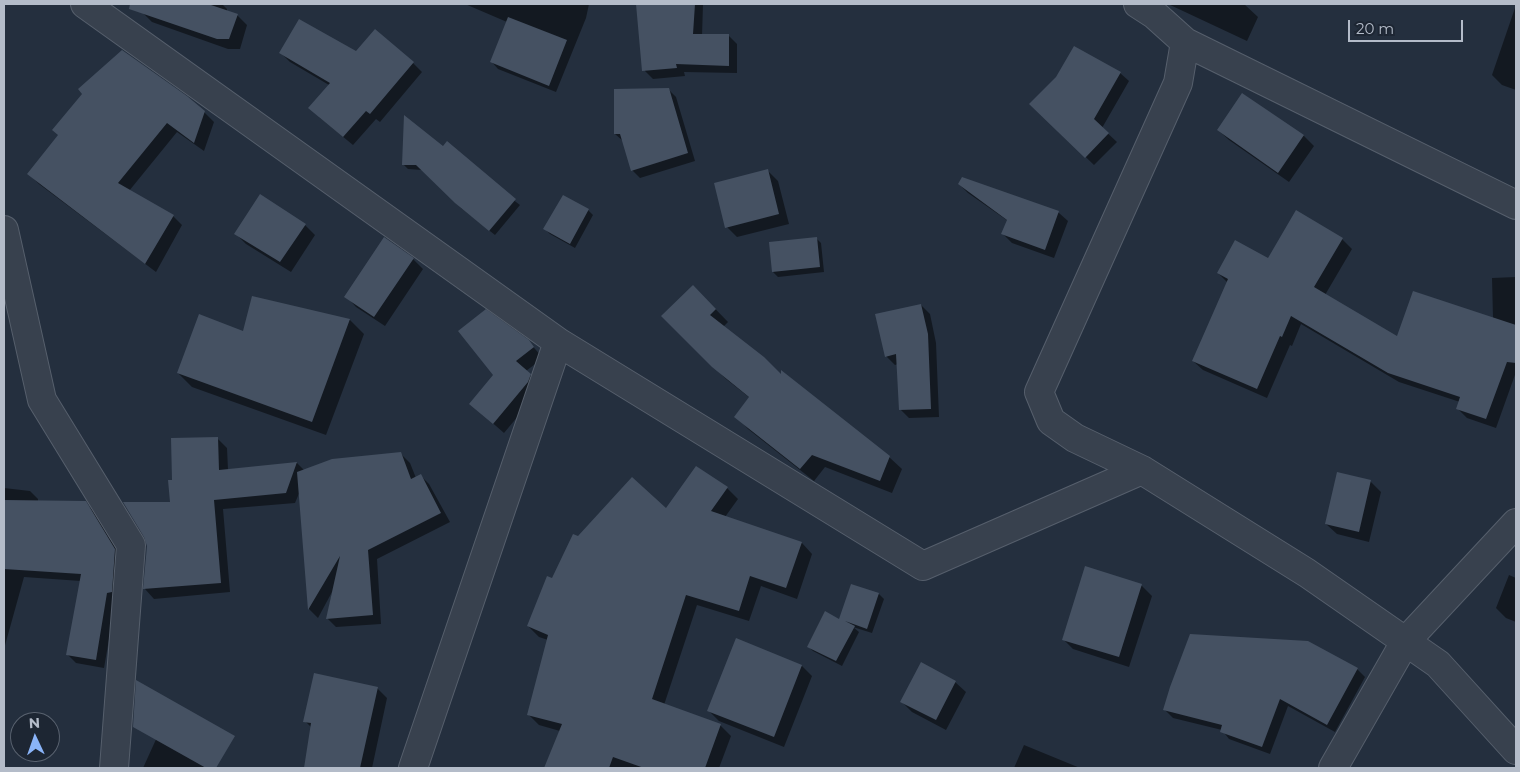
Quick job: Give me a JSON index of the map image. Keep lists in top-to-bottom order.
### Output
{
  "scale_bar": "20 m",
  "north": "top"
}
